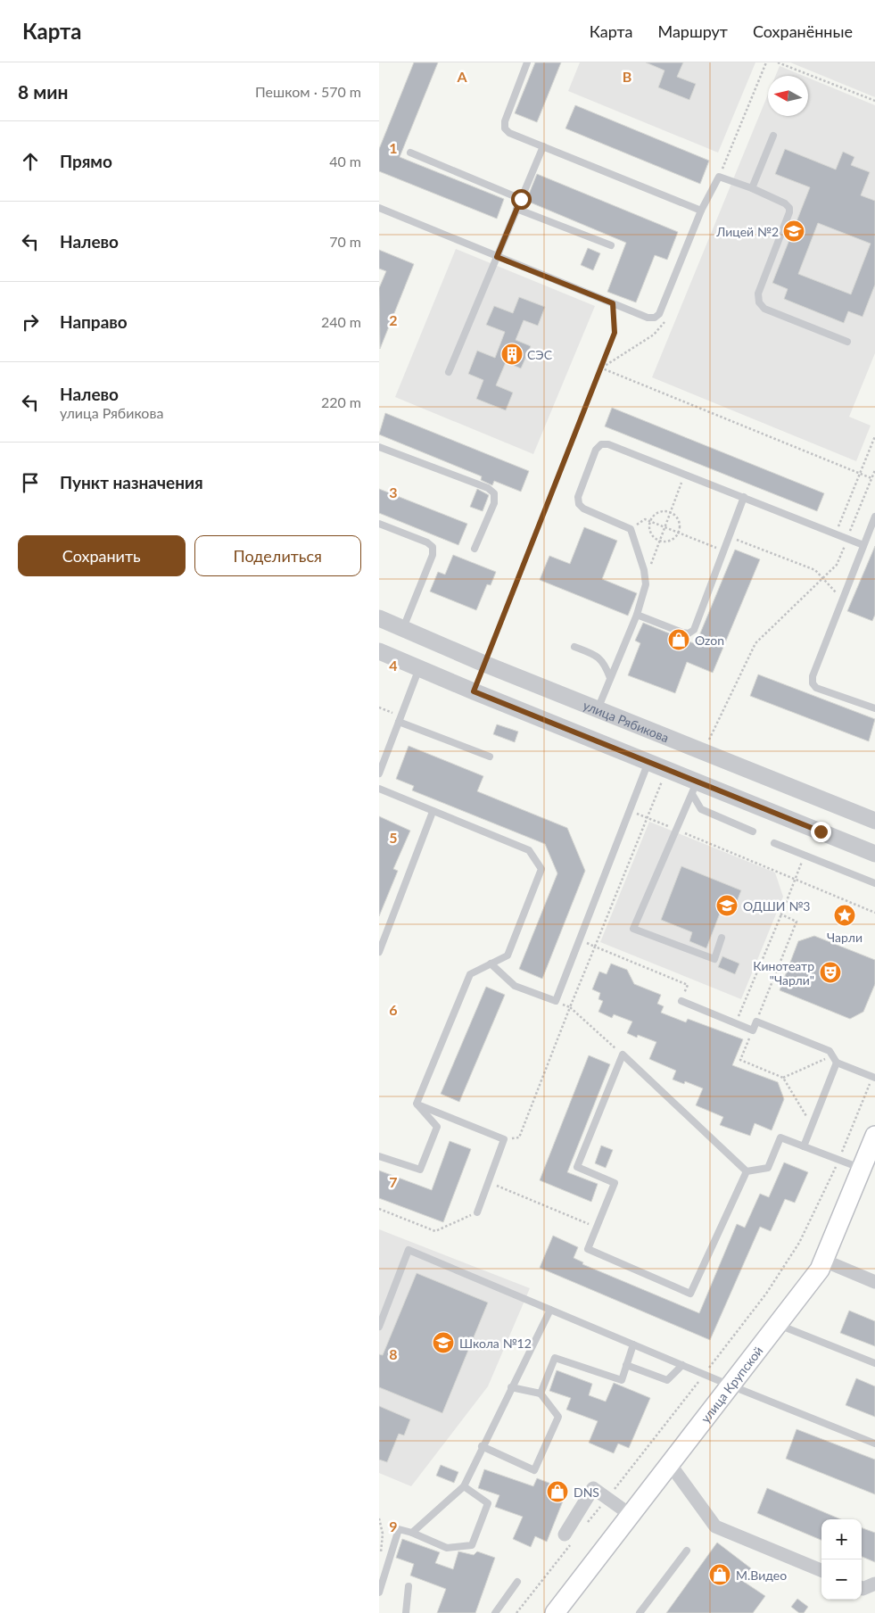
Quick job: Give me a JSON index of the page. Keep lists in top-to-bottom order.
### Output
{
  "streets": {
    "main road": ["улица Крупской"],
    "street": ["улица Рябикова"]
  },
  "places": {
    "school or university": ["Лицей №2", "ОДШИ №3", "Школа №12"],
    "building": ["СЭС"],
    "shop": ["Ozon", "DNS", "М.Видео"],
    "place": ["Чарли"],
    "theatre": ["Кинотеатр \"Чарли\""]
  },
  "north": "left",
  "page": {
    "header": "Карта",
    "nav": ["Карта", "Маршрут", "Сохранённые"],
    "heading": ["8 мин", "Пешком · 570 m"],
    "list": [
      ["Прямо", "40 m"],
      ["Налево", "70 m"],
      ["Направо", "240 m"],
      ["Налево", "улица Рябикова", "220 m"],
      "Пункт назначения"
    ],
    "buttons": ["Сохранить", "Поделиться"],
    "map_buttons": ["+", "−"]
  },
  "grid": {
    "columns": ["A", "B"],
    "rows": [
      "1",
      "2",
      "3",
      "4",
      "5",
      "6",
      "7",
      "8",
      "9"
    ]
  }
}
